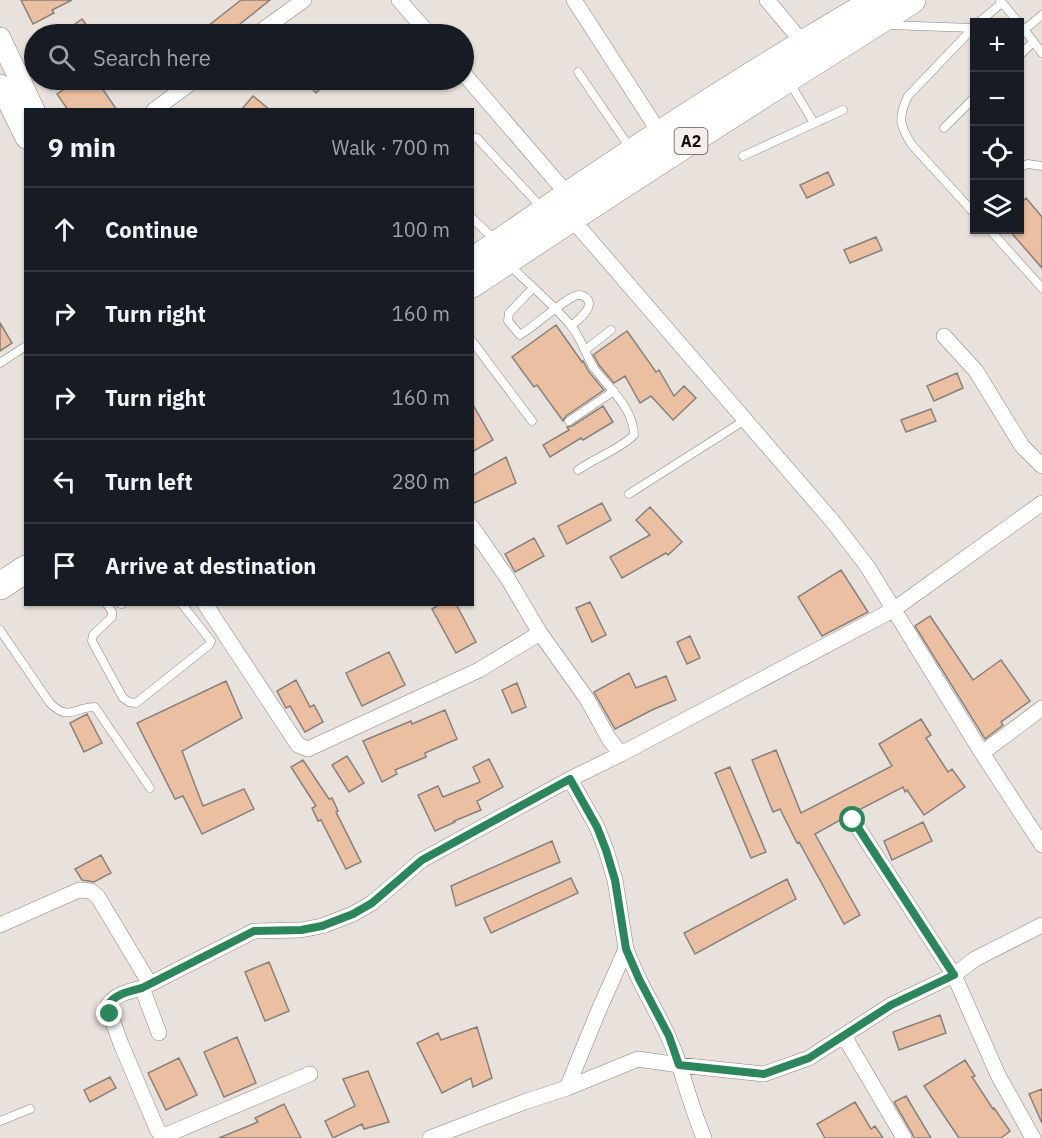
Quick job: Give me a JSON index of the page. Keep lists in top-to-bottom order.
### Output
{
  "streets": {
    "highway": ["A2"]
  },
  "page": {
    "map_buttons": ["+", "−"],
    "search": "Search here",
    "heading": ["9 min", "Walk · 700 m"],
    "list": [
      ["Continue", "100 m"],
      ["Turn right", "160 m"],
      ["Turn right", "160 m"],
      ["Turn left", "280 m"],
      "Arrive at destination"
    ]
  }
}
